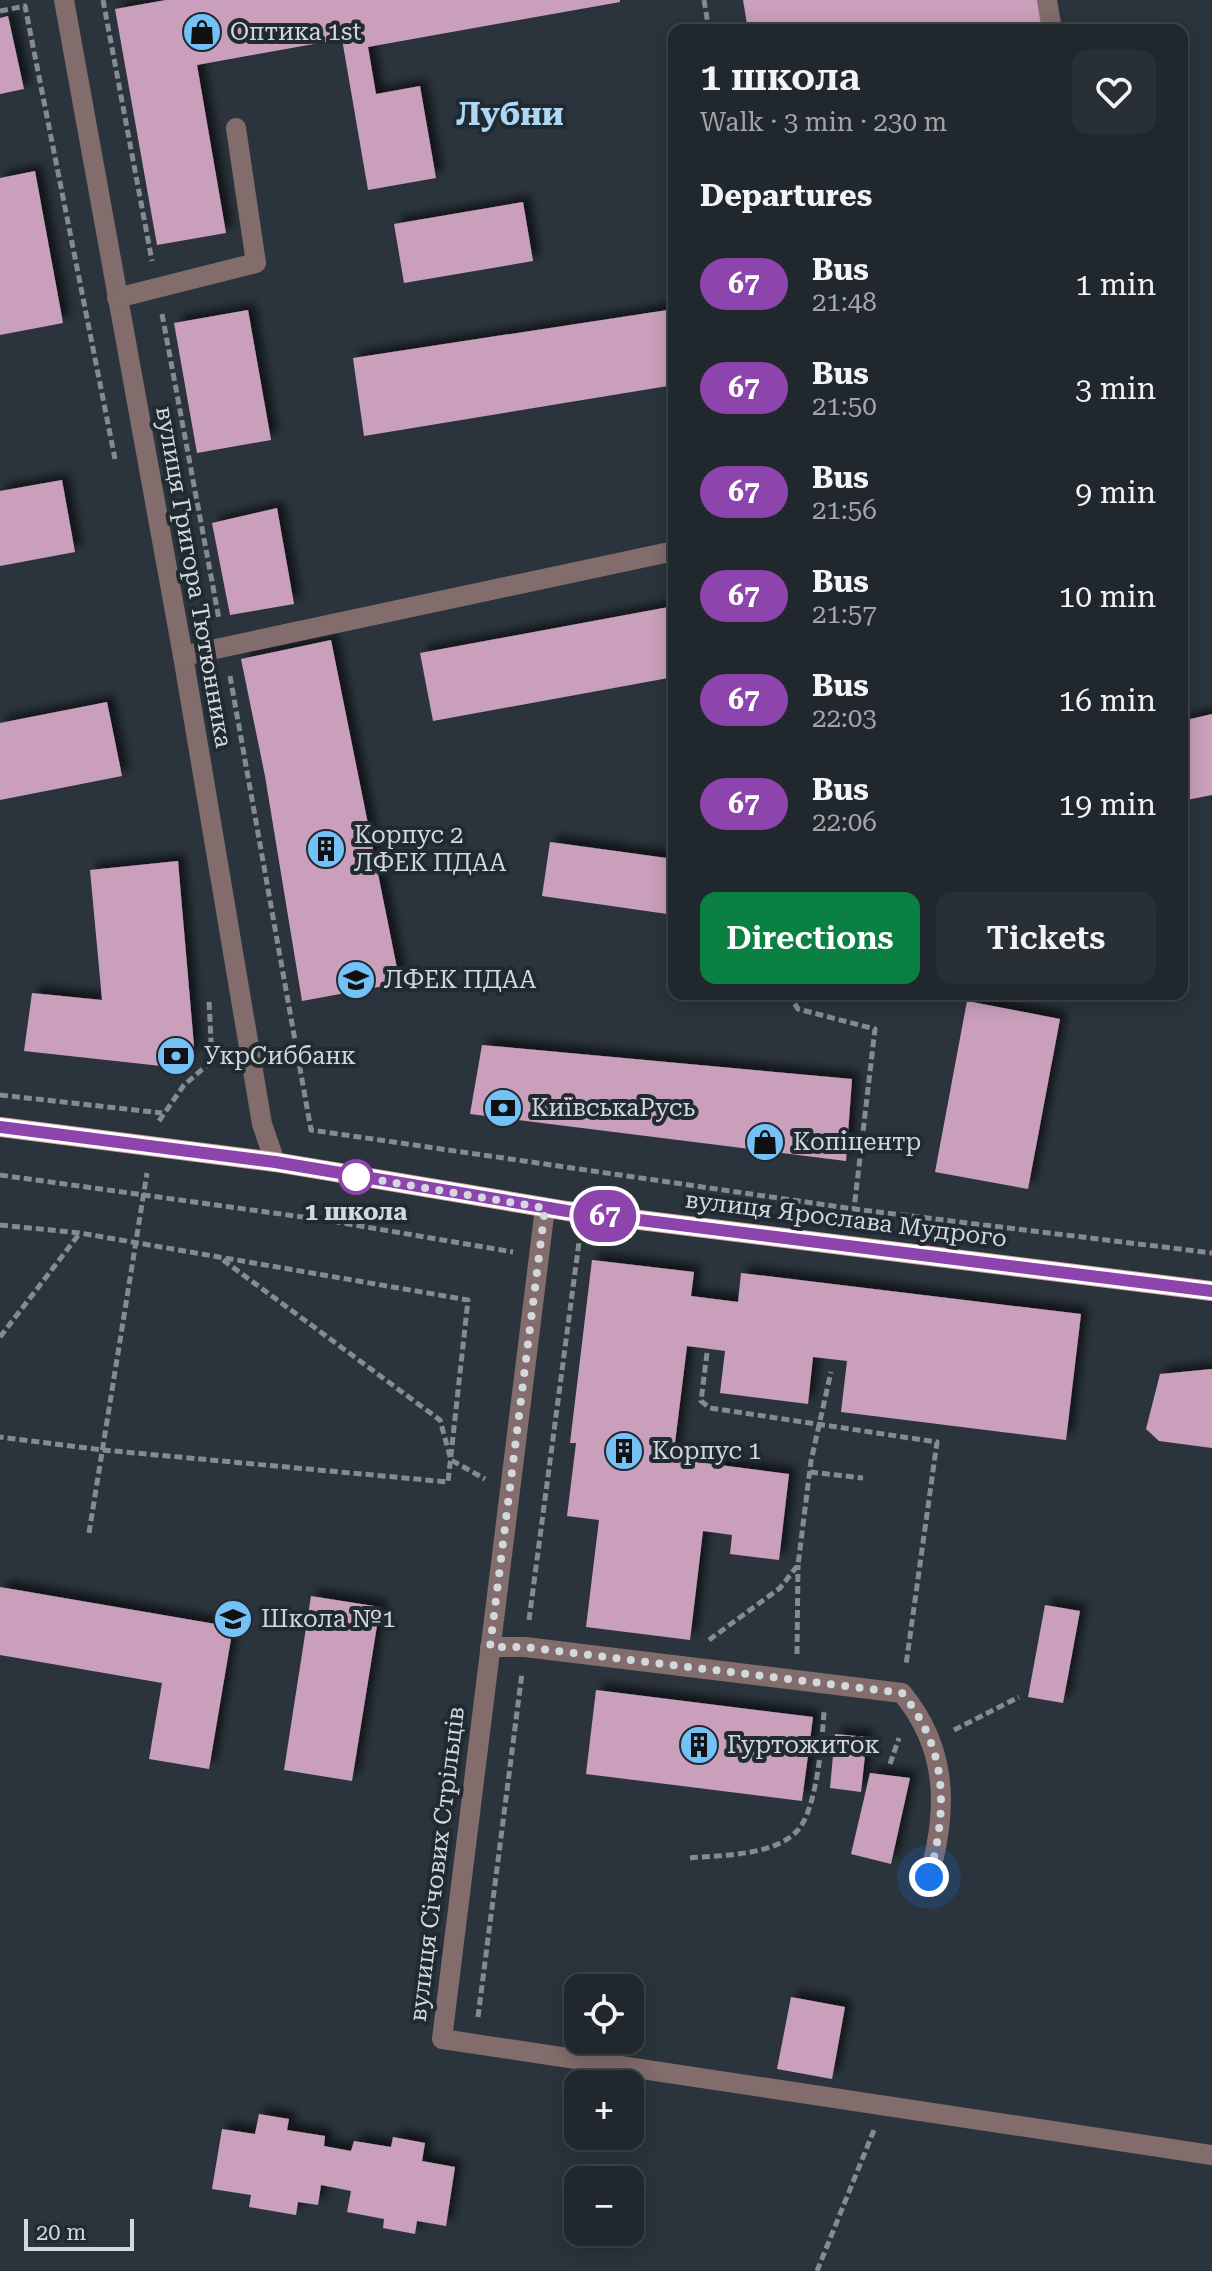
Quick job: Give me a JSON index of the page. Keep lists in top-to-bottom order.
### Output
{
  "streets": {
    "main road": ["вулиця Ярослава Мудрого"],
    "street": ["вулиця Григора Тютюнника", "вулиця Січових Стрільців"]
  },
  "crossings": [
    ["вулиця Григора Тютюнника", "вулиця Ярослава Мудрого"],
    ["вулиця Ярослава Мудрого", "вулиця Січових Стрільців"]
  ],
  "districts": ["Лубни"],
  "places": {
    "shop": ["Оптика 1st", "Копіцентр"],
    "building": ["Корпус 2 ЛФЕК ПДАА", "Корпус 1", "Гуртожиток"],
    "school or university": ["ЛФЕК ПДАА", "Школа №1"],
    "bank": ["УкрСиббанк", "КиївськаРусь"],
    "other": ["1 школа"]
  },
  "lines": ["bus line 67"],
  "scale_bar": "20 m",
  "page": {
    "on_map": "67",
    "heading": [
      ["1 школа", "Walk · 3 min · 230 m"],
      "Departures"
    ],
    "list": [
      {
        "mark": "67",
        "name": "Bus",
        "note": "21:48",
        "value": "1 min"
      },
      {
        "mark": "67",
        "name": "Bus",
        "note": "21:50",
        "value": "3 min"
      },
      {
        "mark": "67",
        "name": "Bus",
        "note": "21:56",
        "value": "9 min"
      },
      {
        "mark": "67",
        "name": "Bus",
        "note": "21:57",
        "value": "10 min"
      },
      {
        "mark": "67",
        "name": "Bus",
        "note": "22:03",
        "value": "16 min"
      },
      {
        "mark": "67",
        "name": "Bus",
        "note": "22:06",
        "value": "19 min"
      }
    ],
    "buttons": ["Directions", "Tickets"],
    "map_buttons": ["+", "−"],
    "scale": "20 m"
  }
}
